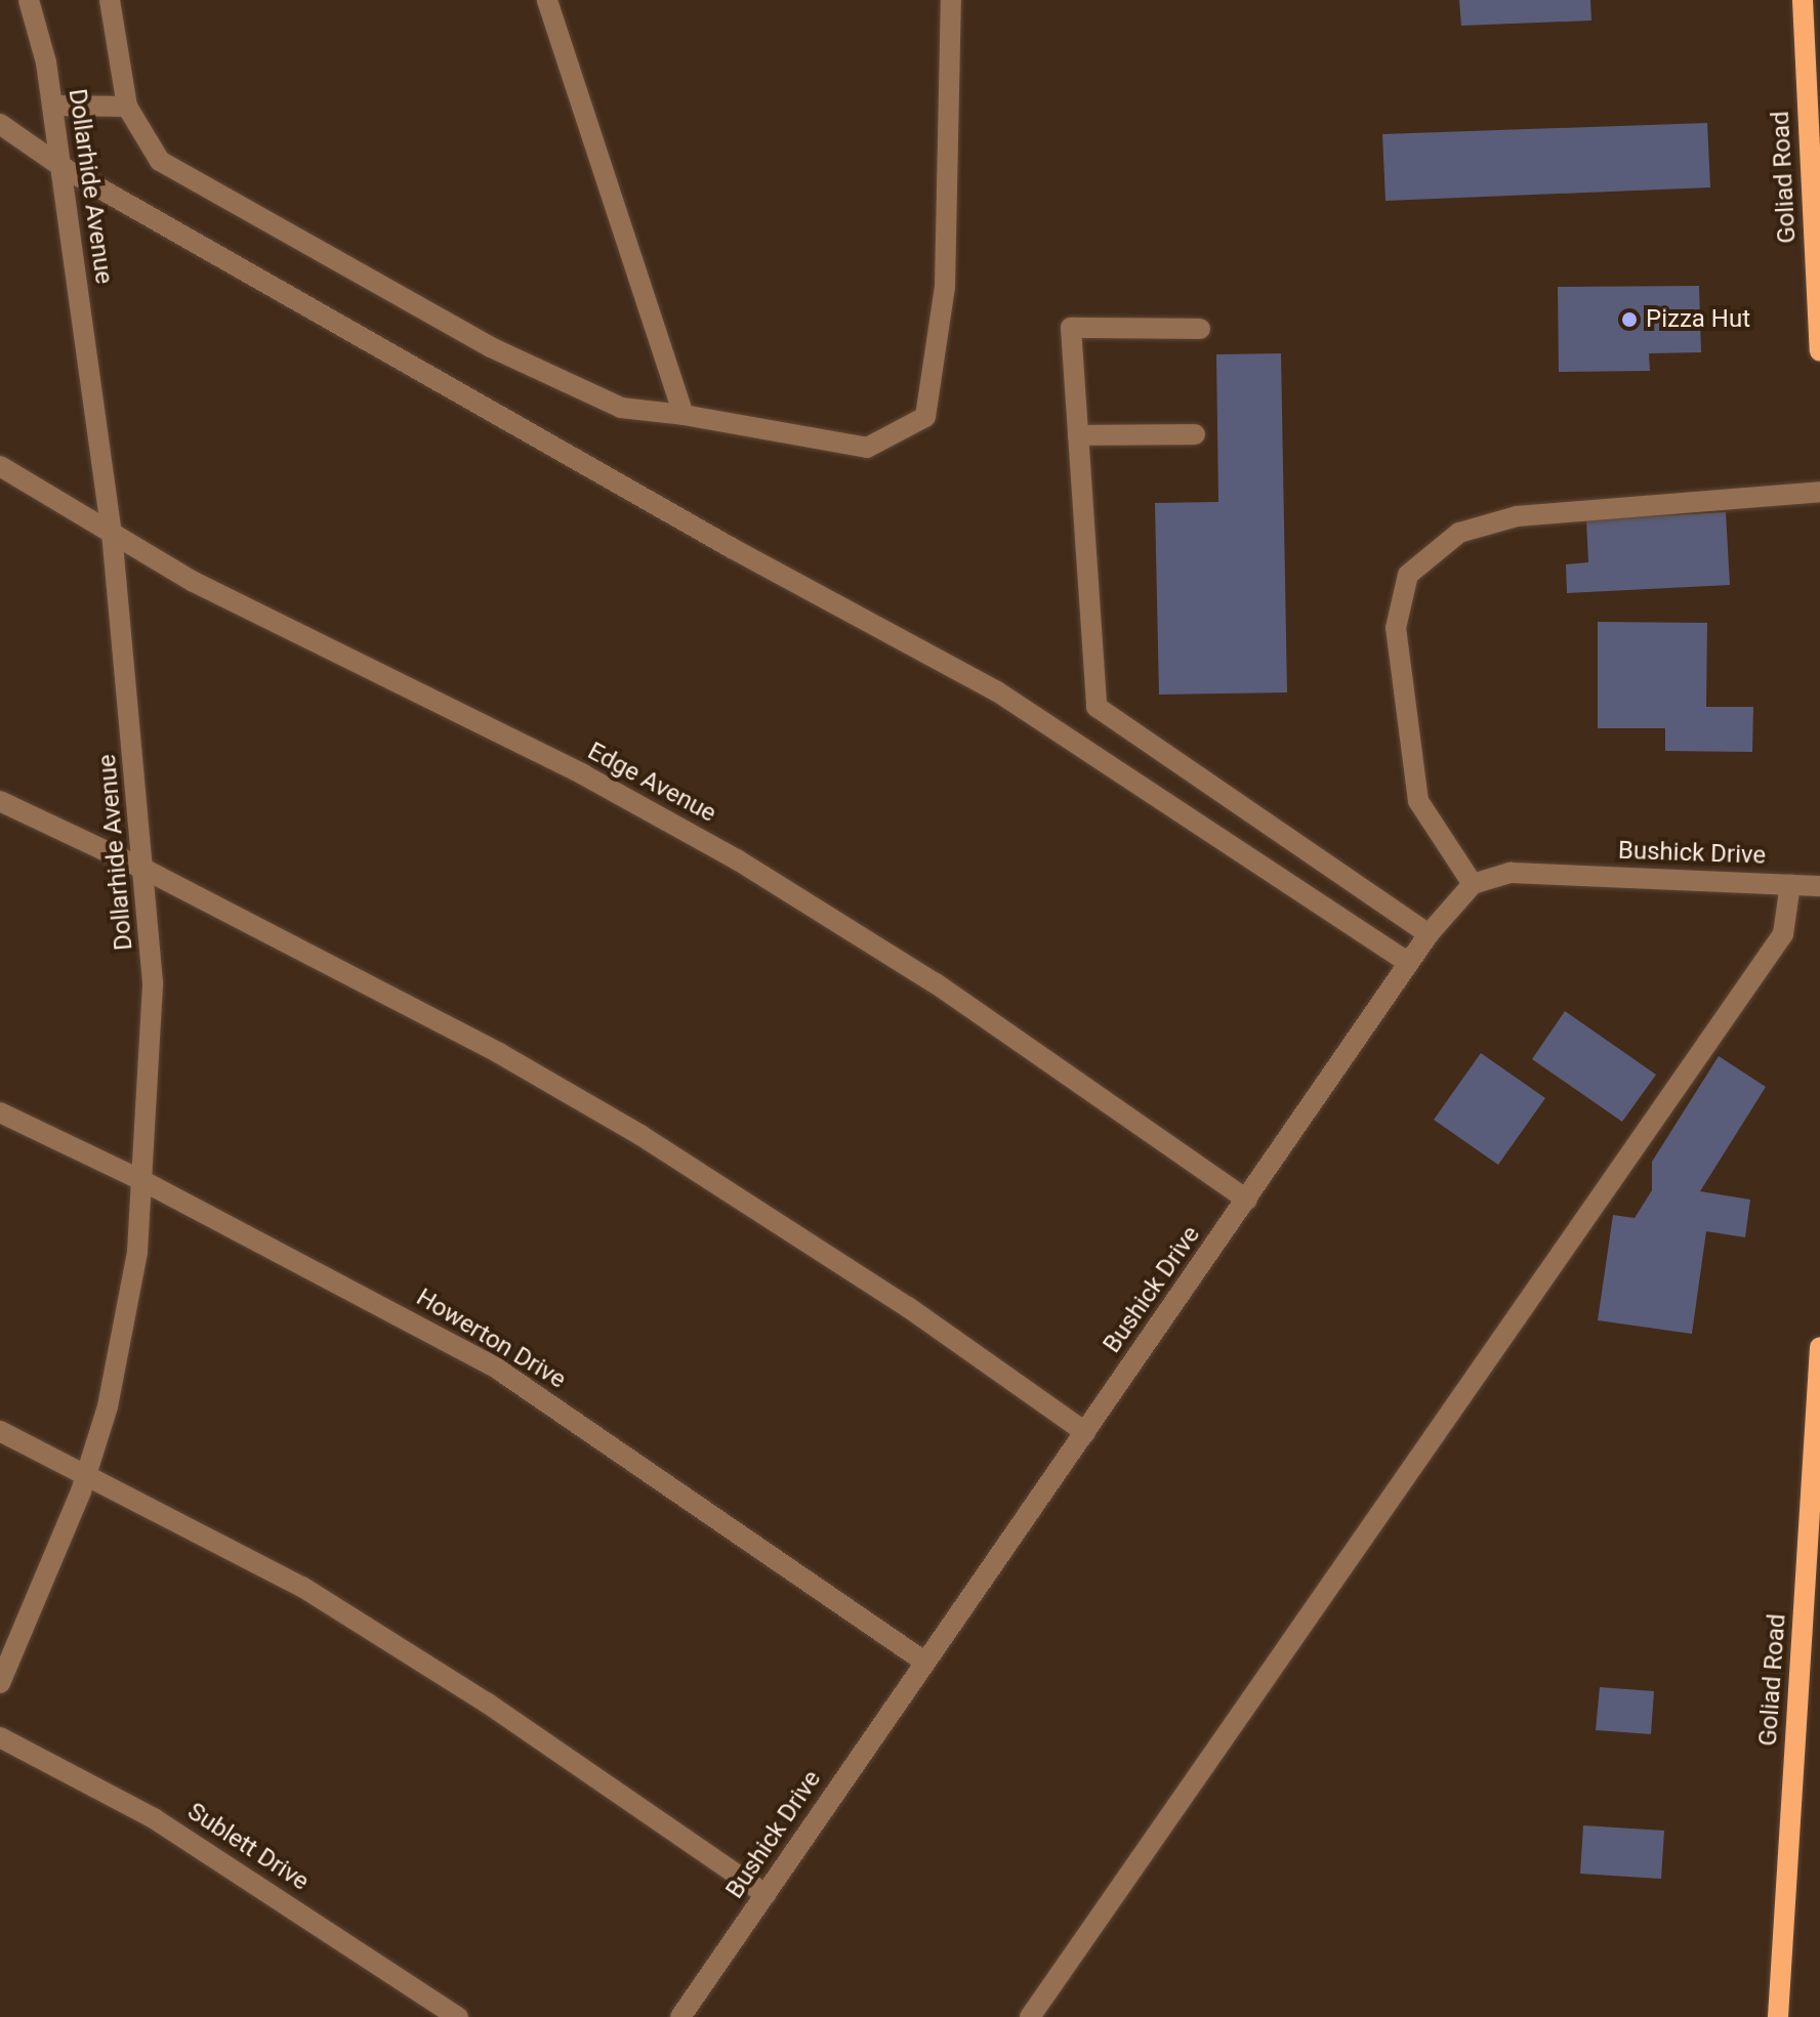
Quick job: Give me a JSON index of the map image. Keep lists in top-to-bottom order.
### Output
{
  "streets": {
    "main road": ["Goliad Road"],
    "street": [
      "Dollarhide Avenue",
      "Edge Avenue",
      "Bushick Drive",
      "Howerton Drive",
      "Sublett Drive"
    ]
  },
  "crossings": [
    ["Dollarhide Avenue", "Edge Avenue"],
    ["Dollarhide Avenue", "Howerton Drive"],
    ["Edge Avenue", "Bushick Drive"],
    ["Bushick Drive", "Howerton Drive"]
  ],
  "places": ["Pizza Hut"]
}
